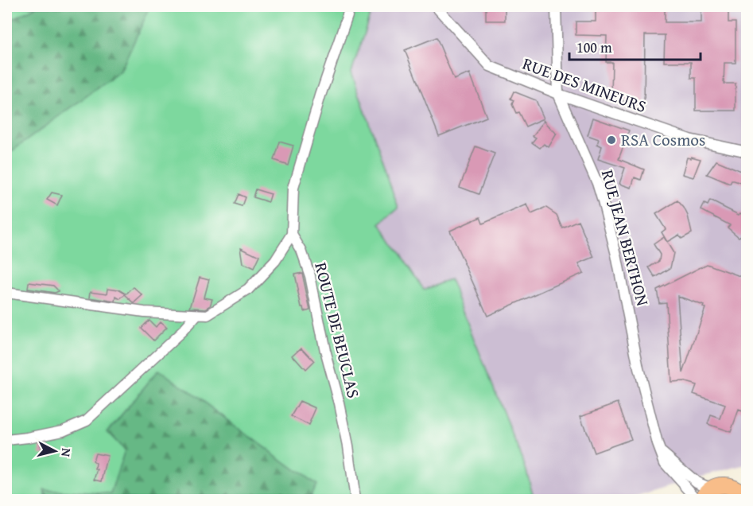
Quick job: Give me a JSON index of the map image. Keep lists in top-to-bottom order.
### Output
{
  "streets": {
    "street": ["RUE DES MINEURS", "RUE JEAN BERTHON", "ROUTE DE BEUCLAS"]
  },
  "crossings": [
    ["RUE DES MINEURS", "RUE JEAN BERTHON"]
  ],
  "places": ["RSA Cosmos"],
  "scale_bar": "100 m",
  "north": "right"
}
